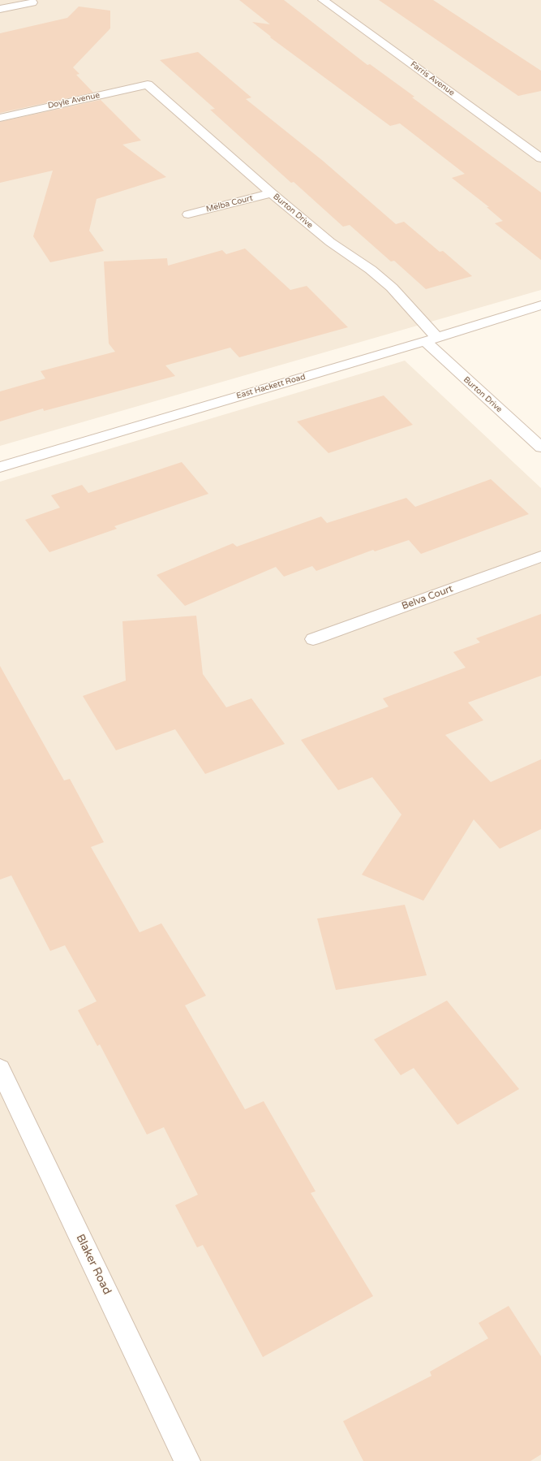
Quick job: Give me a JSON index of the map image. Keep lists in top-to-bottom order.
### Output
{
  "streets": {
    "street": [
      "Farris Avenue",
      "Doyle Avenue",
      "Melba Court",
      "Burton Drive",
      "East Hackett Road",
      "Belva Court",
      "Blaker Road"
    ]
  },
  "crossings": [
    ["Doyle Avenue", "Burton Drive"],
    ["Melba Court", "Burton Drive"],
    ["Burton Drive", "East Hackett Road"]
  ]
}
